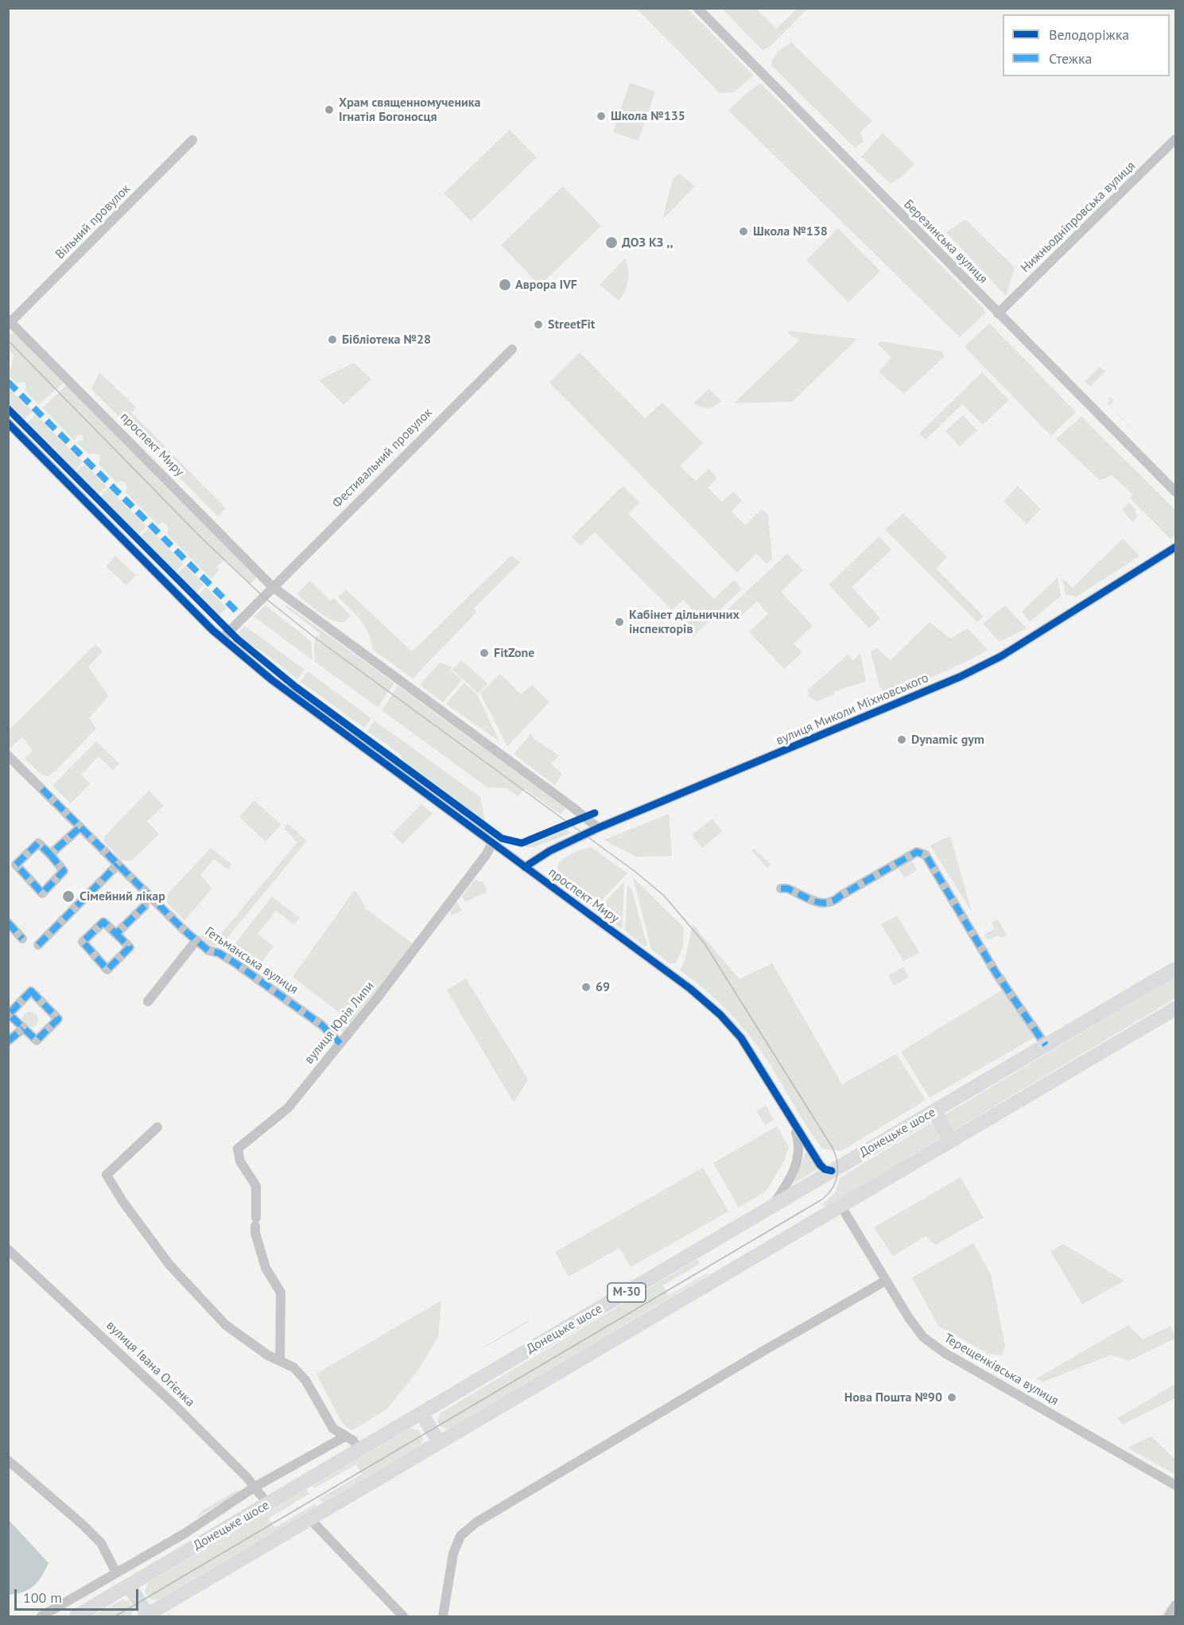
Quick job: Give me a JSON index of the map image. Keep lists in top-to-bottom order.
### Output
{
  "streets": {
    "highway": ["Донецьке шосе", "М-30"],
    "street": [
      "Нижньодніпровська вулиця",
      "Вільний провулок",
      "Березинська вулиця",
      "проспект Миру",
      "Фестивальний провулок",
      "вулиця Миколи Міхновського",
      "Гетьманська вулиця",
      "вулиця Юрія Липи",
      "вулиця Івана Огієнка",
      "Терещенківська вулиця"
    ]
  },
  "crossings": [
    ["Нижньодніпровська вулиця", "Березинська вулиця"],
    ["Вільний провулок", "проспект Миру"],
    ["проспект Миру", "Фестивальний провулок"],
    ["проспект Миру", "вулиця Миколи Міхновського"],
    ["проспект Миру", "вулиця Юрія Липи"],
    ["проспект Миру", "Донецьке шосе"],
    ["Гетьманська вулиця", "вулиця Юрія Липи"],
    ["Донецьке шосе", "вулиця Івана Огієнка"],
    ["М-30", "Терещенківська вулиця"]
  ],
  "places": [
    "Храм священномученика Ігнатія Богоносця",
    "Школа №135",
    "Школа №138",
    "ДОЗ КЗ ,,",
    "Аврора IVF",
    "StreetFit",
    "Бібліотека №28",
    "Кабінет дільничних інспекторів",
    "FitZone",
    "Dynamic gym",
    "Сімейний лікар",
    "69",
    "Нова Пошта №90"
  ],
  "legend": ["Велодоріжка", "Стежка"],
  "scale_bar": "100 m"
}
